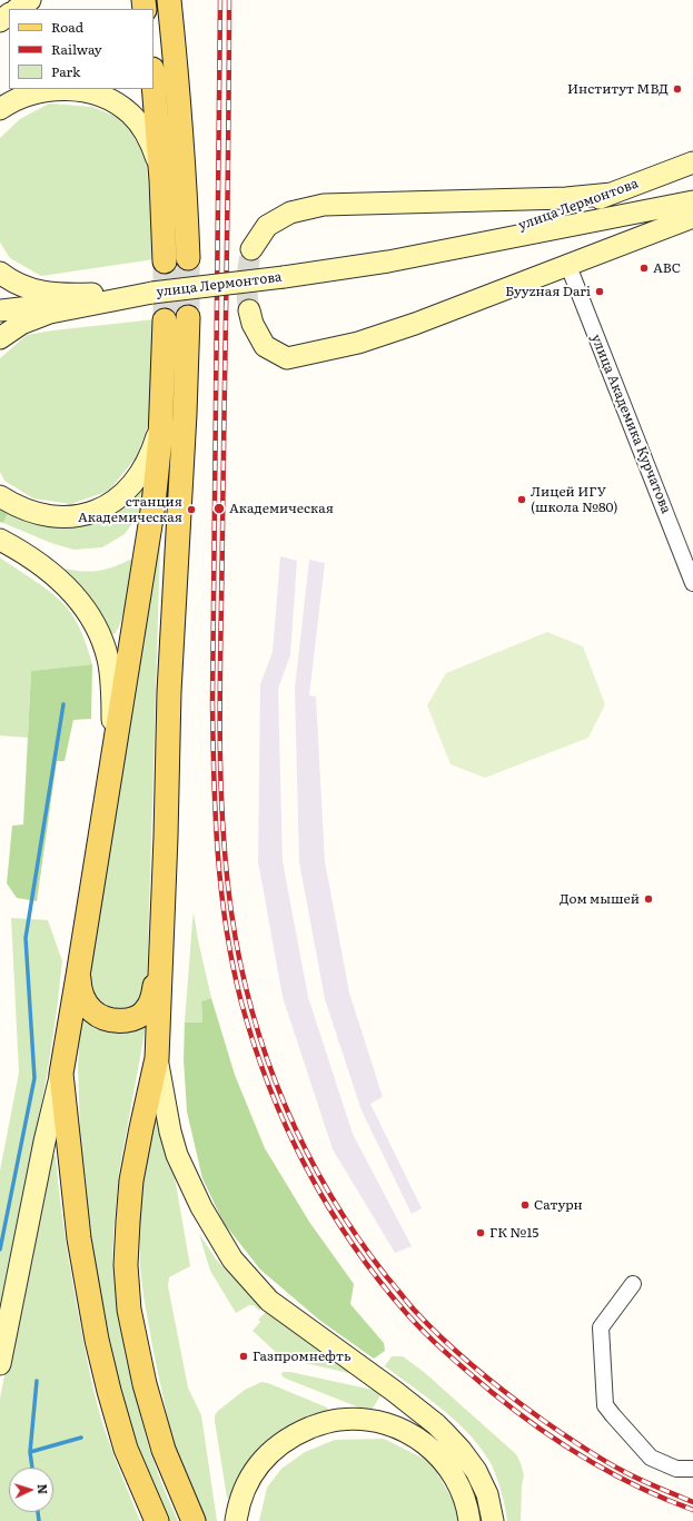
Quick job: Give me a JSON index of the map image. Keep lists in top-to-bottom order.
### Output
{
  "streets": {
    "main road": ["улица Лермонтова"],
    "street": ["улица Академика Курчатова"]
  },
  "places": [
    "Институт МВД",
    "ABC",
    "Бууzная Dari",
    "Лицей ИГУ (школа №80)",
    "Академическая",
    "станция Академическая",
    "Дом мышей",
    "Сатурн",
    "ГК №15",
    "Газпромнефть"
  ],
  "legend": ["Road", "Railway", "Park"],
  "north": "right"
}
